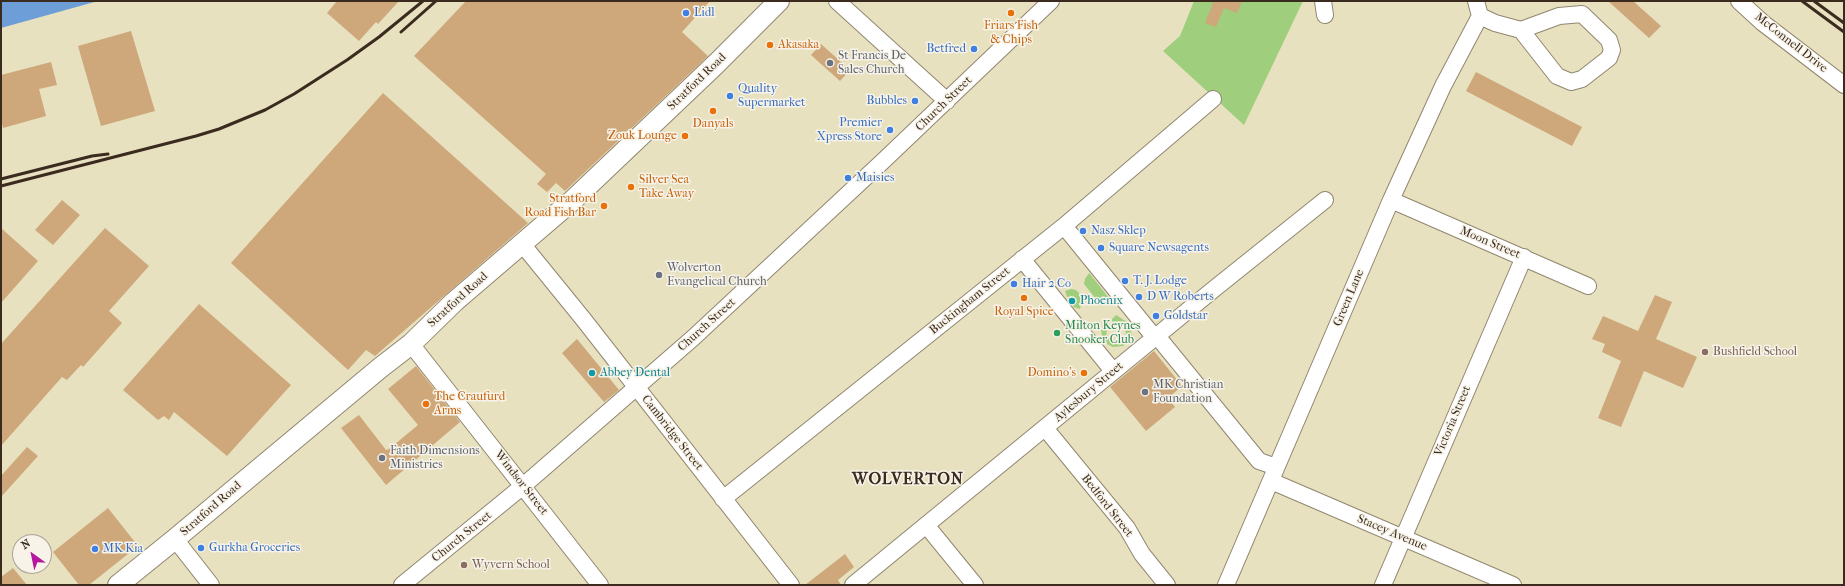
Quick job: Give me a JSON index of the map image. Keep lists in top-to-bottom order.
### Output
{
  "streets": {
    "street": [
      "McConnell Drive",
      "Stratford Road",
      "Church Street",
      "Moon Street",
      "Green Lane",
      "Buckingham Street",
      "Aylesbury Street",
      "Victoria Street",
      "Cambridge Street",
      "Windsor Street",
      "Bedford Street",
      "Stacey Avenue"
    ]
  },
  "crossings": [
    ["Stratford Road", "Cambridge Street"],
    ["Stratford Road", "Windsor Street"],
    ["Church Street", "Cambridge Street"],
    ["Church Street", "Windsor Street"],
    ["Moon Street", "Green Lane"],
    ["Moon Street", "Victoria Street"],
    ["Green Lane", "Stacey Avenue"],
    ["Buckingham Street", "Cambridge Street"],
    ["Buckingham Street", "Stacey Avenue"],
    ["Aylesbury Street", "Bedford Street"],
    ["Aylesbury Street", "Stacey Avenue"],
    ["Victoria Street", "Stacey Avenue"]
  ],
  "districts": ["WOLVERTON"],
  "places": [
    "Lidl",
    "Friars Fish & Chips",
    "Akasaka",
    "Betfred",
    "St Francis De Sales Church",
    "Quality Supermarket",
    "Bubbles",
    "Danyals",
    "Premier Xpress Store",
    "Zouk Lounge",
    "Maisies",
    "Silver Sea Take Away",
    "Stratford Road Fish Bar",
    "Nasz Sklep",
    "Square Newsagents",
    "Wolverton Evangelical Church",
    "T. J. Lodge",
    "Hair 2 Co",
    "D W Roberts",
    "Royal Spice",
    "Phoenix",
    "Goldstar",
    "Milton Keynes Snooker Club",
    "Bushfield School",
    "Abbey Dental",
    "Domino's",
    "MK Christian Foundation",
    "The Craufurd Arms",
    "Faith Dimensions Ministries",
    "Gurkha Groceries",
    "MK Kia",
    "Wyvern School"
  ],
  "north": "top left"
}
